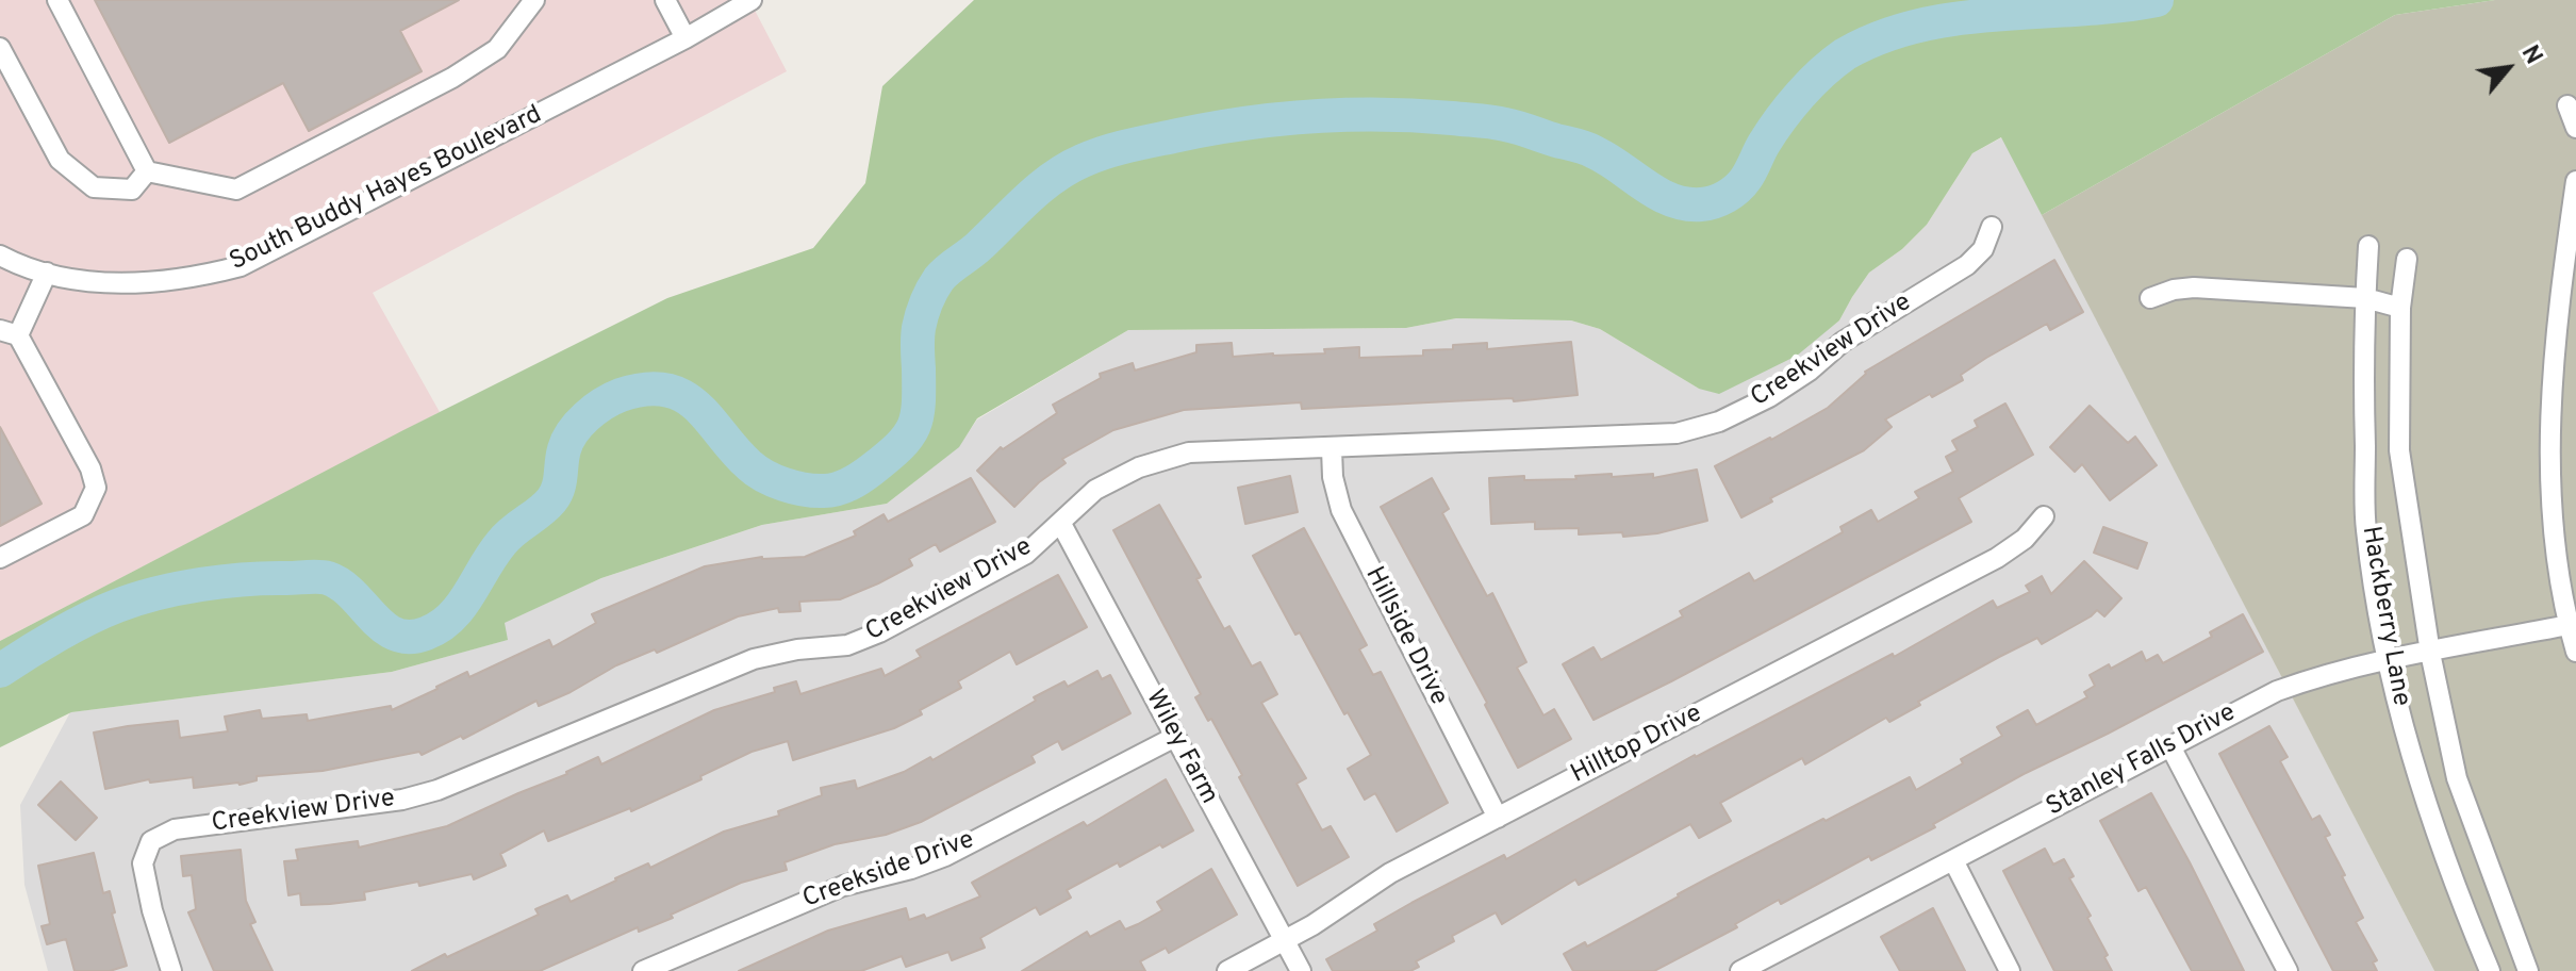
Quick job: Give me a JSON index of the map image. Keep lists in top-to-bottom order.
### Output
{
  "streets": {
    "street": [
      "South Buddy Hayes Boulevard",
      "Creekview Drive",
      "Hackberry Lane",
      "Hillside Drive",
      "Hilltop Drive",
      "Wiley Farm",
      "Stanley Falls Drive",
      "Creekside Drive"
    ]
  },
  "crossings": [
    ["Creekview Drive", "Hillside Drive"],
    ["Creekview Drive", "Wiley Farm"],
    ["Hackberry Lane", "Stanley Falls Drive"],
    ["Hillside Drive", "Hilltop Drive"],
    ["Hilltop Drive", "Wiley Farm"],
    ["Wiley Farm", "Creekside Drive"]
  ],
  "north": "top right"
}
